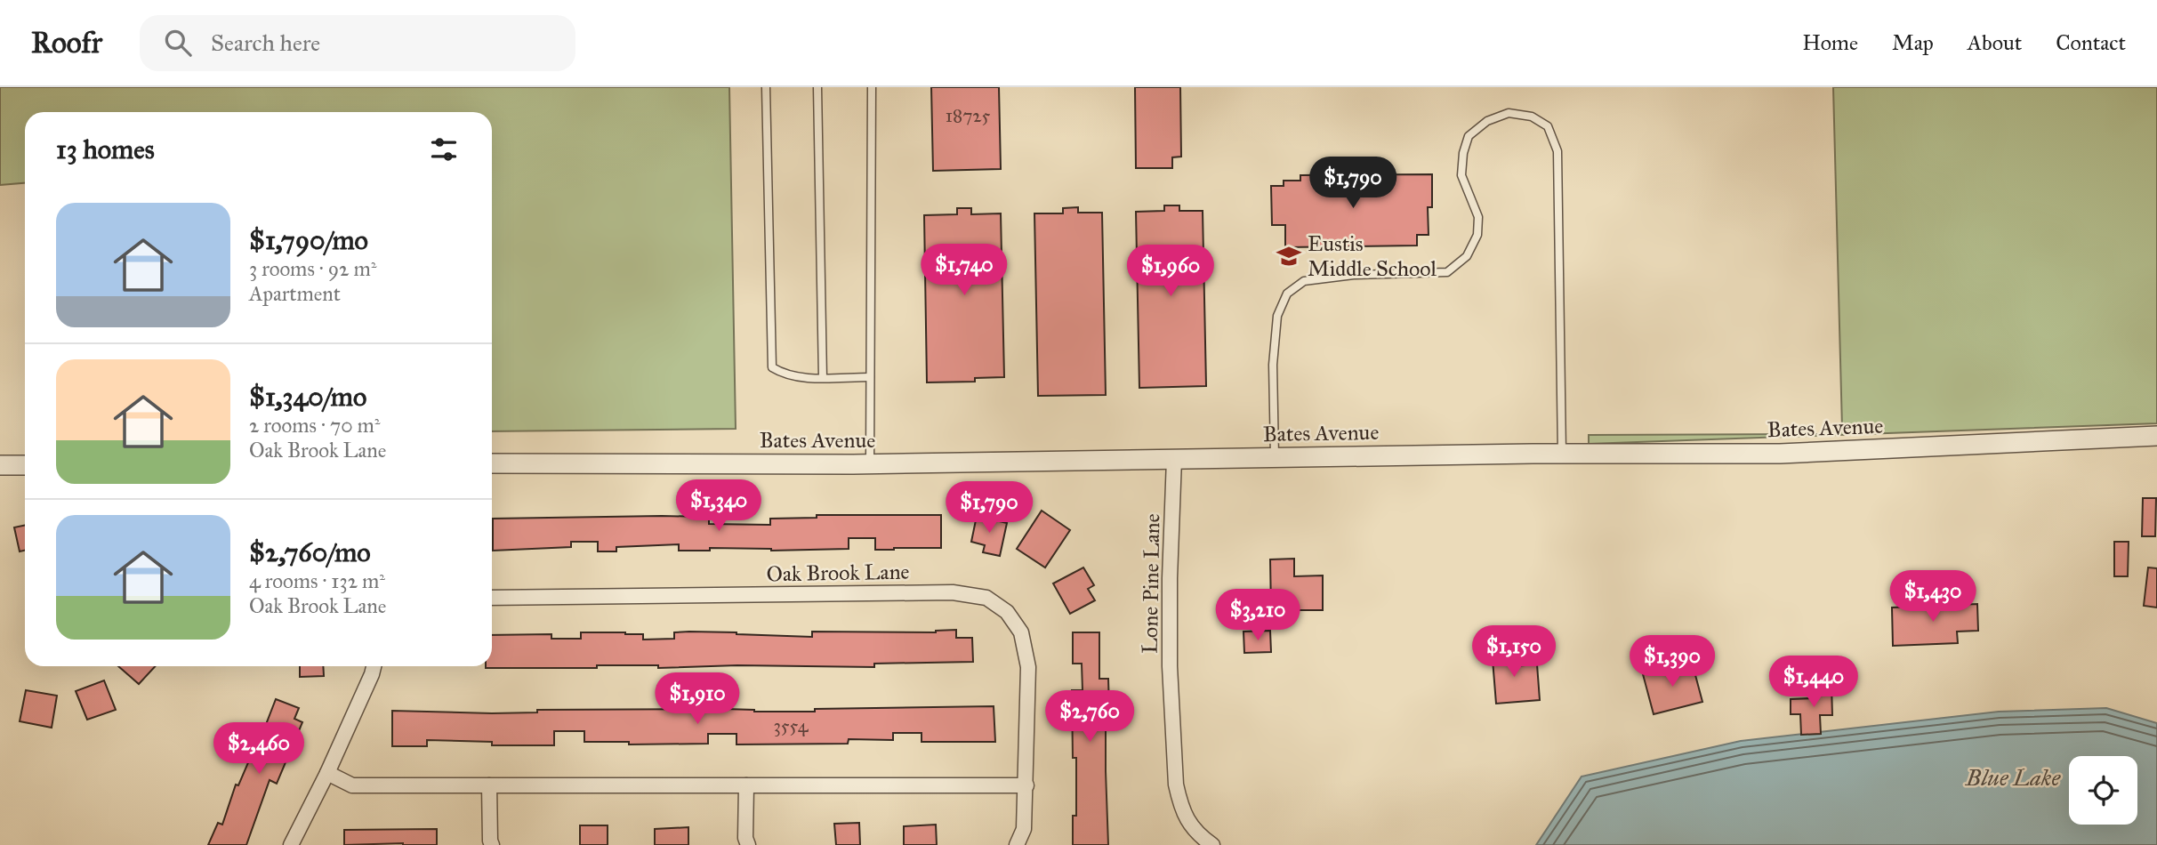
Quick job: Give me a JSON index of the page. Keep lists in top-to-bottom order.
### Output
{
  "streets": {
    "street": ["Bates Avenue", "Oak Brook Lane", "Lone Pine Lane"]
  },
  "crossings": [
    ["Bates Avenue", "Lone Pine Lane"]
  ],
  "water": ["Blue Lake"],
  "places": {
    "school or university": ["Eustis Middle School"]
  },
  "house_numbers": ["18725", "3554"],
  "page": {
    "header": "Roofr",
    "search": "Search here",
    "nav": [
      "Home",
      "Map",
      "About",
      "Contact"
    ],
    "heading": "13 homes",
    "price": [
      "$1,790",
      "$1,740",
      "$1,960",
      "$1,340",
      "$1,790",
      "$1,430",
      "$3,210",
      "$1,150",
      "$1,390",
      "$1,440",
      "$1,910",
      "$2,760",
      "$2,460"
    ],
    "list": [
      {
        "name": "$1,790/mo",
        "note": "3 rooms · 92 m² · Apartment"
      },
      {
        "name": "$1,340/mo",
        "note": "2 rooms · 70 m² · Oak Brook Lane"
      },
      {
        "name": "$2,760/mo",
        "note": "4 rooms · 132 m² · Oak Brook Lane"
      }
    ]
  }
}
